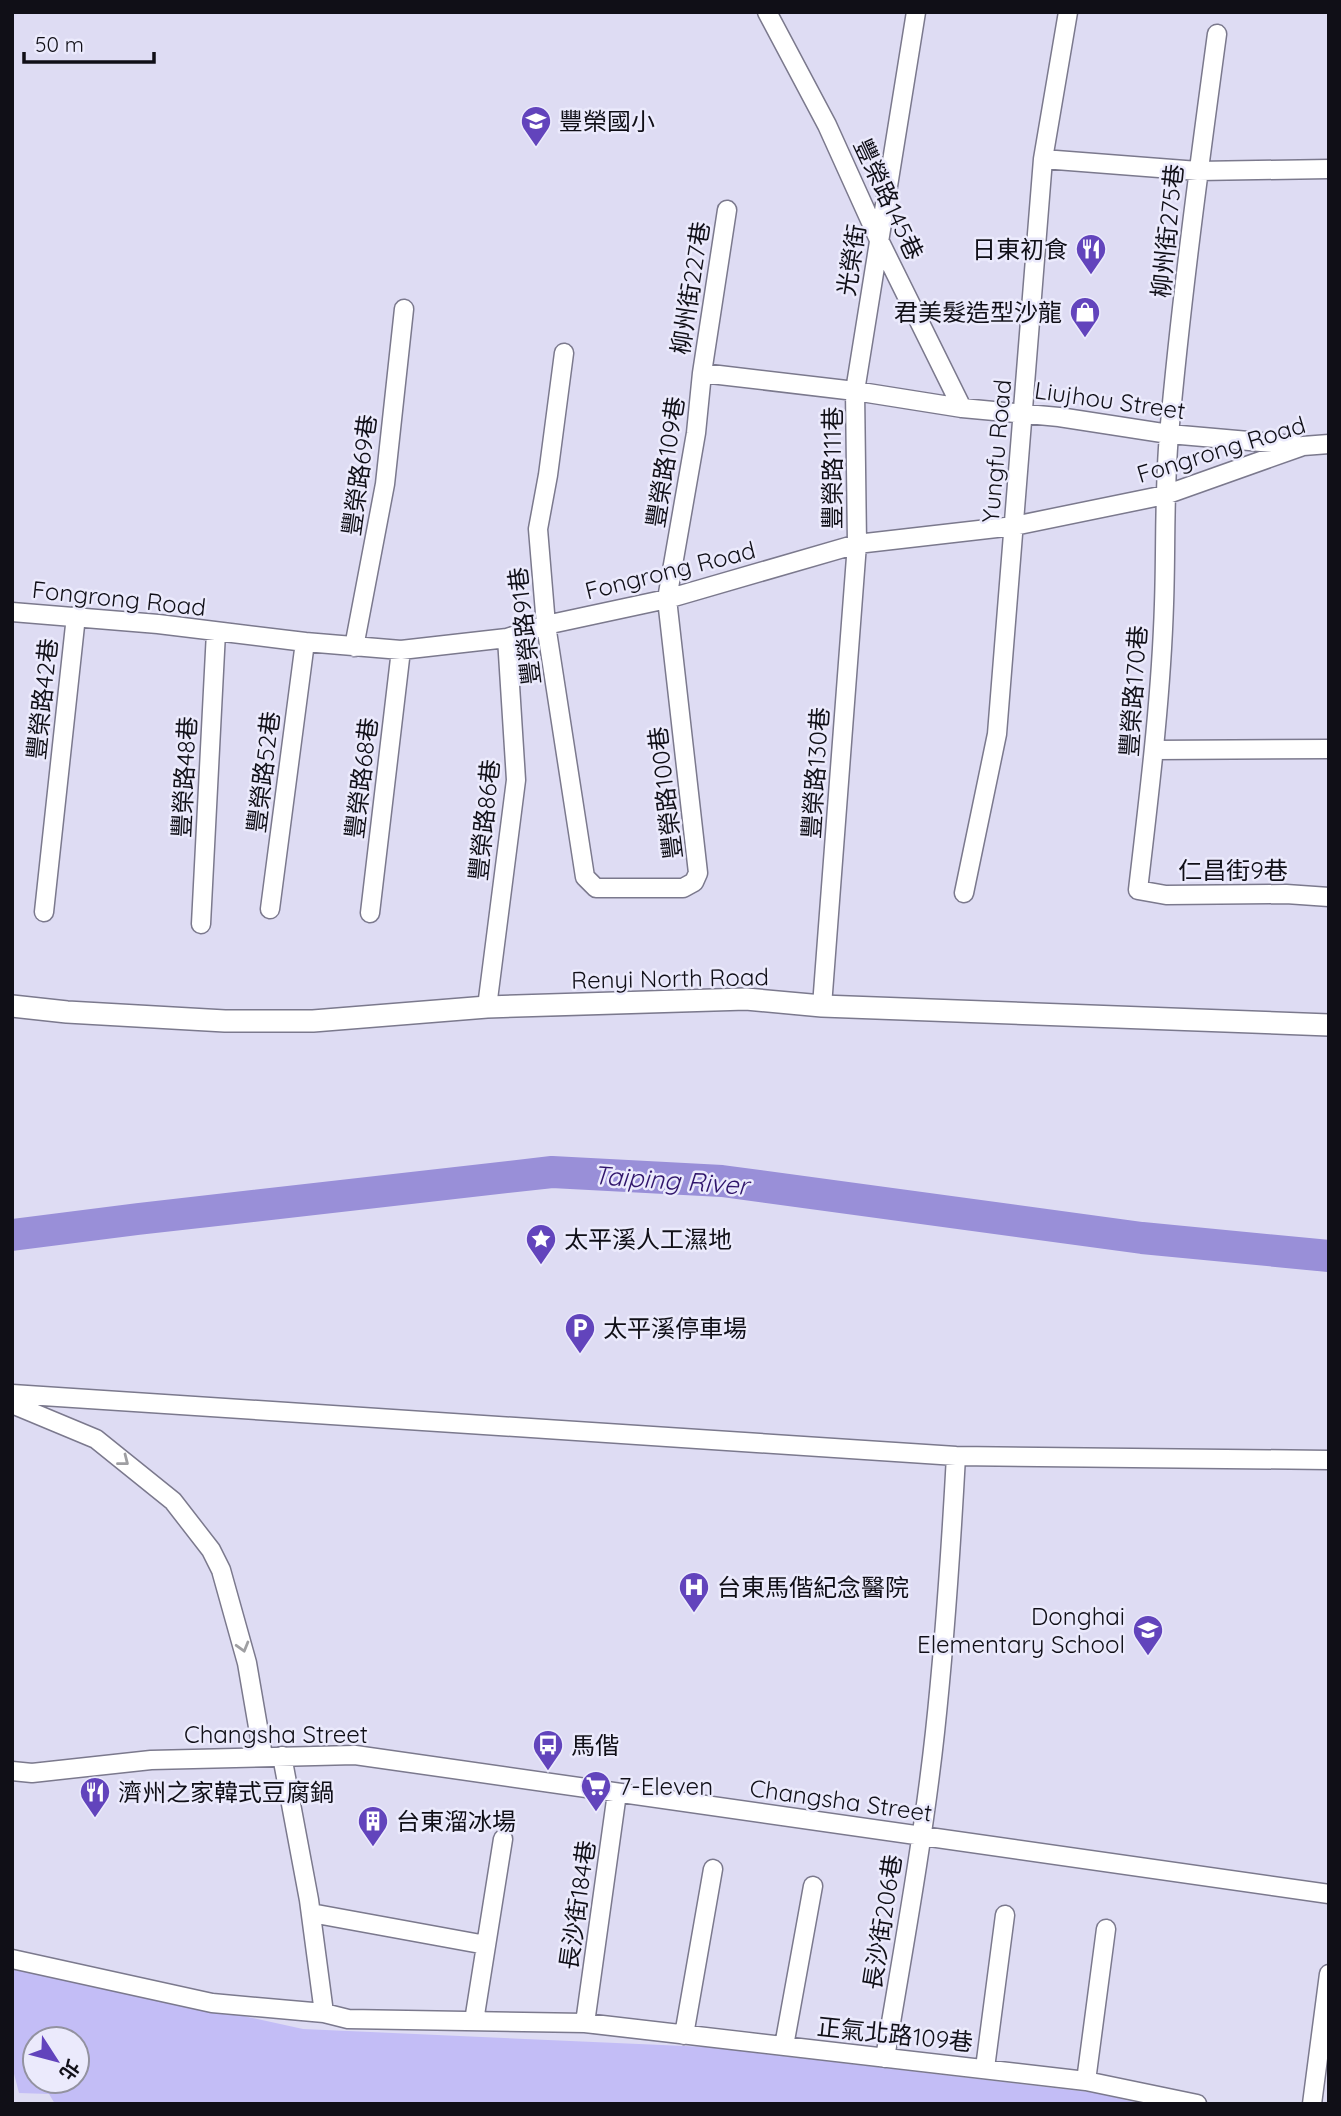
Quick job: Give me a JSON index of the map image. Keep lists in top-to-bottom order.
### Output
{
  "streets": {
    "street": [
      "豐榮路145巷",
      "柳州街275巷",
      "光榮街",
      "柳州街227巷",
      "Liujhou Street",
      "Fongrong Road",
      "Yungfu Road",
      "豐榮路109巷",
      "豐榮路111巷",
      "豐榮路69巷",
      "豐榮路91巷",
      "豐榮路170巷",
      "豐榮路42巷",
      "豐榮路52巷",
      "豐榮路130巷",
      "豐榮路48巷",
      "豐榮路68巷",
      "豐榮路100巷",
      "豐榮路86巷",
      "仁昌街9巷",
      "Renyi North Road",
      "Changsha Street",
      "長沙街184巷",
      "長沙街206巷",
      "正氣北路109巷"
    ]
  },
  "crossings": [
    ["豐榮路145巷", "光榮街"],
    ["豐榮路145巷", "Liujhou Street"],
    ["柳州街275巷", "Liujhou Street"],
    ["柳州街275巷", "Fongrong Road"],
    ["柳州街275巷", "豐榮路170巷"],
    ["光榮街", "Liujhou Street"],
    ["光榮街", "豐榮路111巷"],
    ["柳州街227巷", "Liujhou Street"],
    ["柳州街227巷", "豐榮路109巷"],
    ["Liujhou Street", "Fongrong Road"],
    ["Liujhou Street", "Yungfu Road"],
    ["Liujhou Street", "豐榮路109巷"],
    ["Liujhou Street", "豐榮路111巷"],
    ["Fongrong Road", "Yungfu Road"],
    ["Fongrong Road", "豐榮路109巷"],
    ["Fongrong Road", "豐榮路111巷"],
    ["Fongrong Road", "豐榮路69巷"],
    ["Fongrong Road", "豐榮路91巷"],
    ["Fongrong Road", "豐榮路170巷"],
    ["Fongrong Road", "豐榮路42巷"],
    ["Fongrong Road", "豐榮路52巷"],
    ["Fongrong Road", "豐榮路130巷"],
    ["Fongrong Road", "豐榮路48巷"],
    ["Fongrong Road", "豐榮路68巷"],
    ["Fongrong Road", "豐榮路100巷"],
    ["Fongrong Road", "豐榮路86巷"],
    ["豐榮路109巷", "豐榮路100巷"],
    ["豐榮路111巷", "豐榮路130巷"],
    ["豐榮路91巷", "豐榮路100巷"],
    ["豐榮路170巷", "仁昌街9巷"],
    ["豐榮路130巷", "Renyi North Road"],
    ["豐榮路86巷", "Renyi North Road"],
    ["Changsha Street", "長沙街184巷"],
    ["Changsha Street", "長沙街206巷"],
    ["長沙街184巷", "正氣北路109巷"],
    ["長沙街206巷", "正氣北路109巷"]
  ],
  "water": ["Taiping River"],
  "places": {
    "school or university": ["豐榮國小", "Donghai Elementary School"],
    "restaurant": ["日東初食", "濟州之家韓式豆腐鍋"],
    "shop": ["君美髮造型沙龍"],
    "place": ["太平溪人工濕地"],
    "parking": ["太平溪停車場"],
    "hospital": ["台東馬偕紀念醫院"],
    "bus stop": ["馬偕"],
    "supermarket": ["7-Eleven"],
    "building": ["台東溜冰場"]
  },
  "scale_bar": "50 m",
  "north": "bottom right"
}
